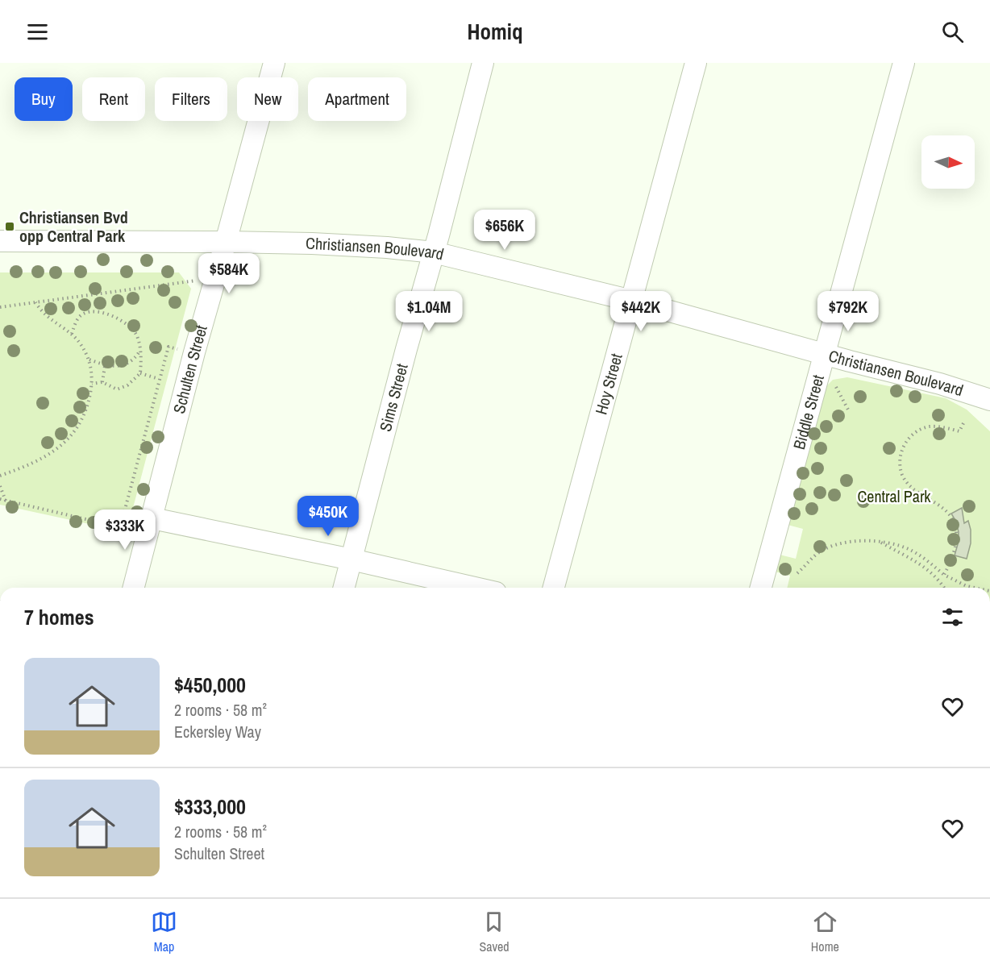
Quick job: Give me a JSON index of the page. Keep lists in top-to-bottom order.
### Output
{
  "streets": {
    "street": [
      "Christiansen Boulevard",
      "Schulten Street",
      "Hoy Street",
      "Sims Street",
      "Biddle Street"
    ]
  },
  "crossings": [
    ["Christiansen Boulevard", "Schulten Street"],
    ["Christiansen Boulevard", "Hoy Street"],
    ["Christiansen Boulevard", "Sims Street"],
    ["Christiansen Boulevard", "Biddle Street"]
  ],
  "parks": ["Central Park"],
  "places": {
    "transit": ["Christiansen Bvd opp Central Park"]
  },
  "north": "right",
  "page": {
    "header": "Homiq",
    "chip": [
      "Buy",
      "Rent",
      "Filters",
      "New",
      "Apartment"
    ],
    "price": [
      "$656K",
      "$584K",
      "$1.04M",
      "$442K",
      "$792K",
      "$450K",
      "$333K"
    ],
    "heading": "7 homes",
    "list": [
      {
        "name": "$450,000",
        "note": "2 rooms · 58 m² · Eckersley Way"
      },
      {
        "name": "$333,000",
        "note": "2 rooms · 58 m² · Schulten Street"
      }
    ],
    "tabs": ["Map", "Saved", "Home"]
  }
}
